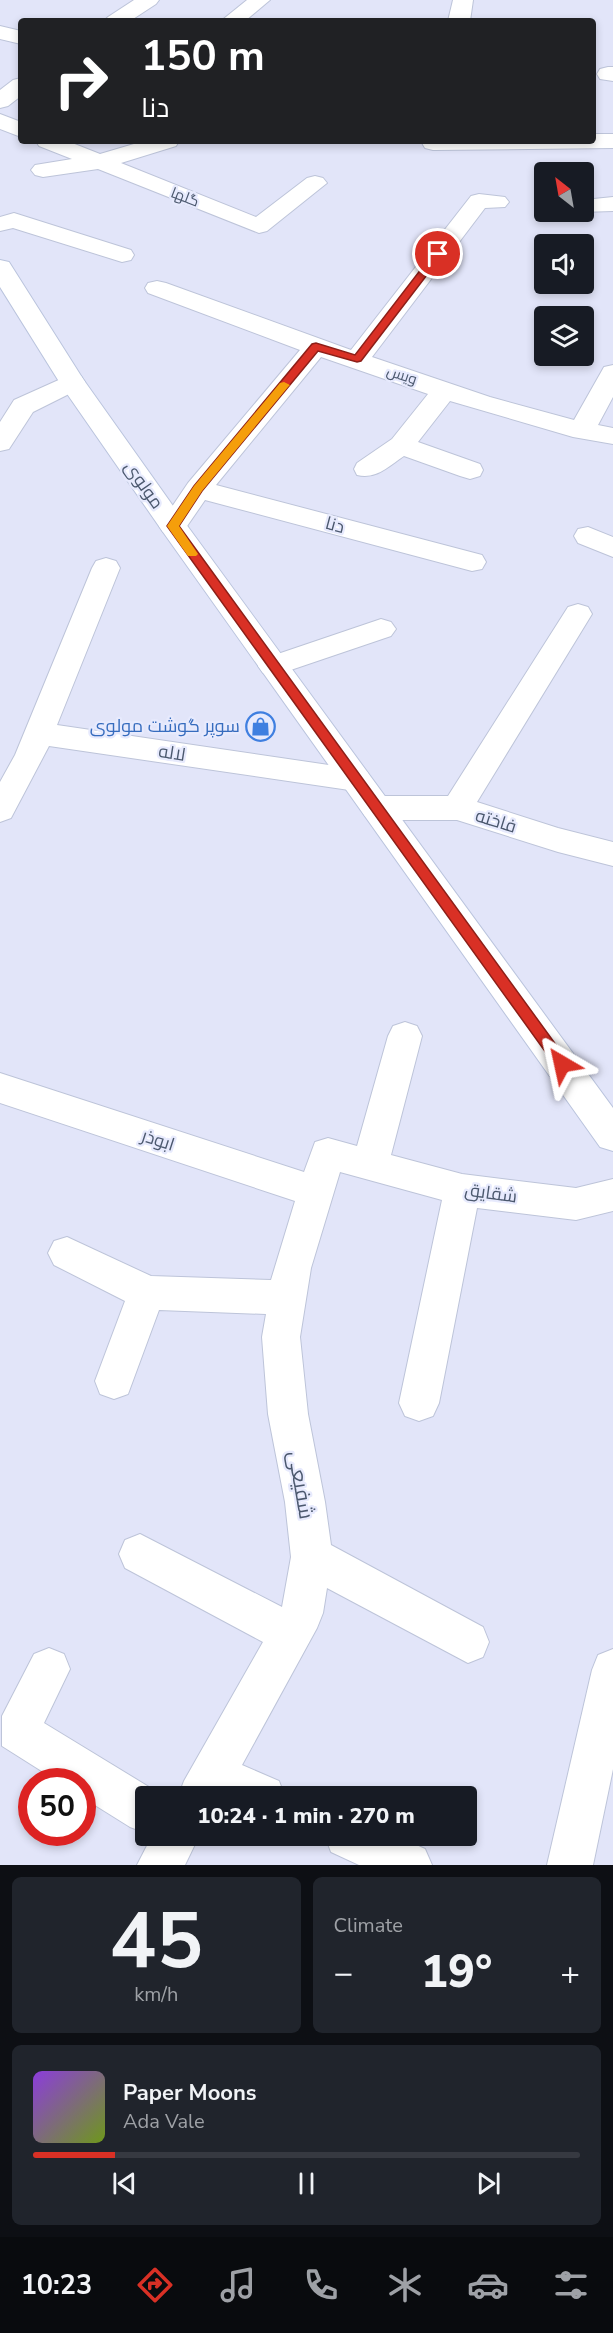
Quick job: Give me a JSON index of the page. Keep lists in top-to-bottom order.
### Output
{
  "streets": {
    "street": [
      "گلها",
      "ویس",
      "مولوی",
      "دنا",
      "لاله",
      "فاخته",
      "ابوذر",
      "شقایق",
      "شفیعی"
    ]
  },
  "crossings": [
    ["مولوی", "لاله"],
    ["مولوی", "فاخته"],
    ["ابوذر", "شفیعی"],
    ["شقایق", "شفیعی"]
  ],
  "places": {
    "shop": ["سوپر گوشت مولوی"]
  },
  "north": "top left",
  "page": {
    "turn": ["150 m", "دنا"],
    "limit": "50",
    "trip": "10:24 · 1 min · 270 m",
    "tile": [
      ["45", "km/h"],
      "Climate"
    ],
    "heat": ["−", "19°", "+"],
    "song": ["Paper Moons", "Ada Vale"],
    "tabs": "10:23"
  }
}
